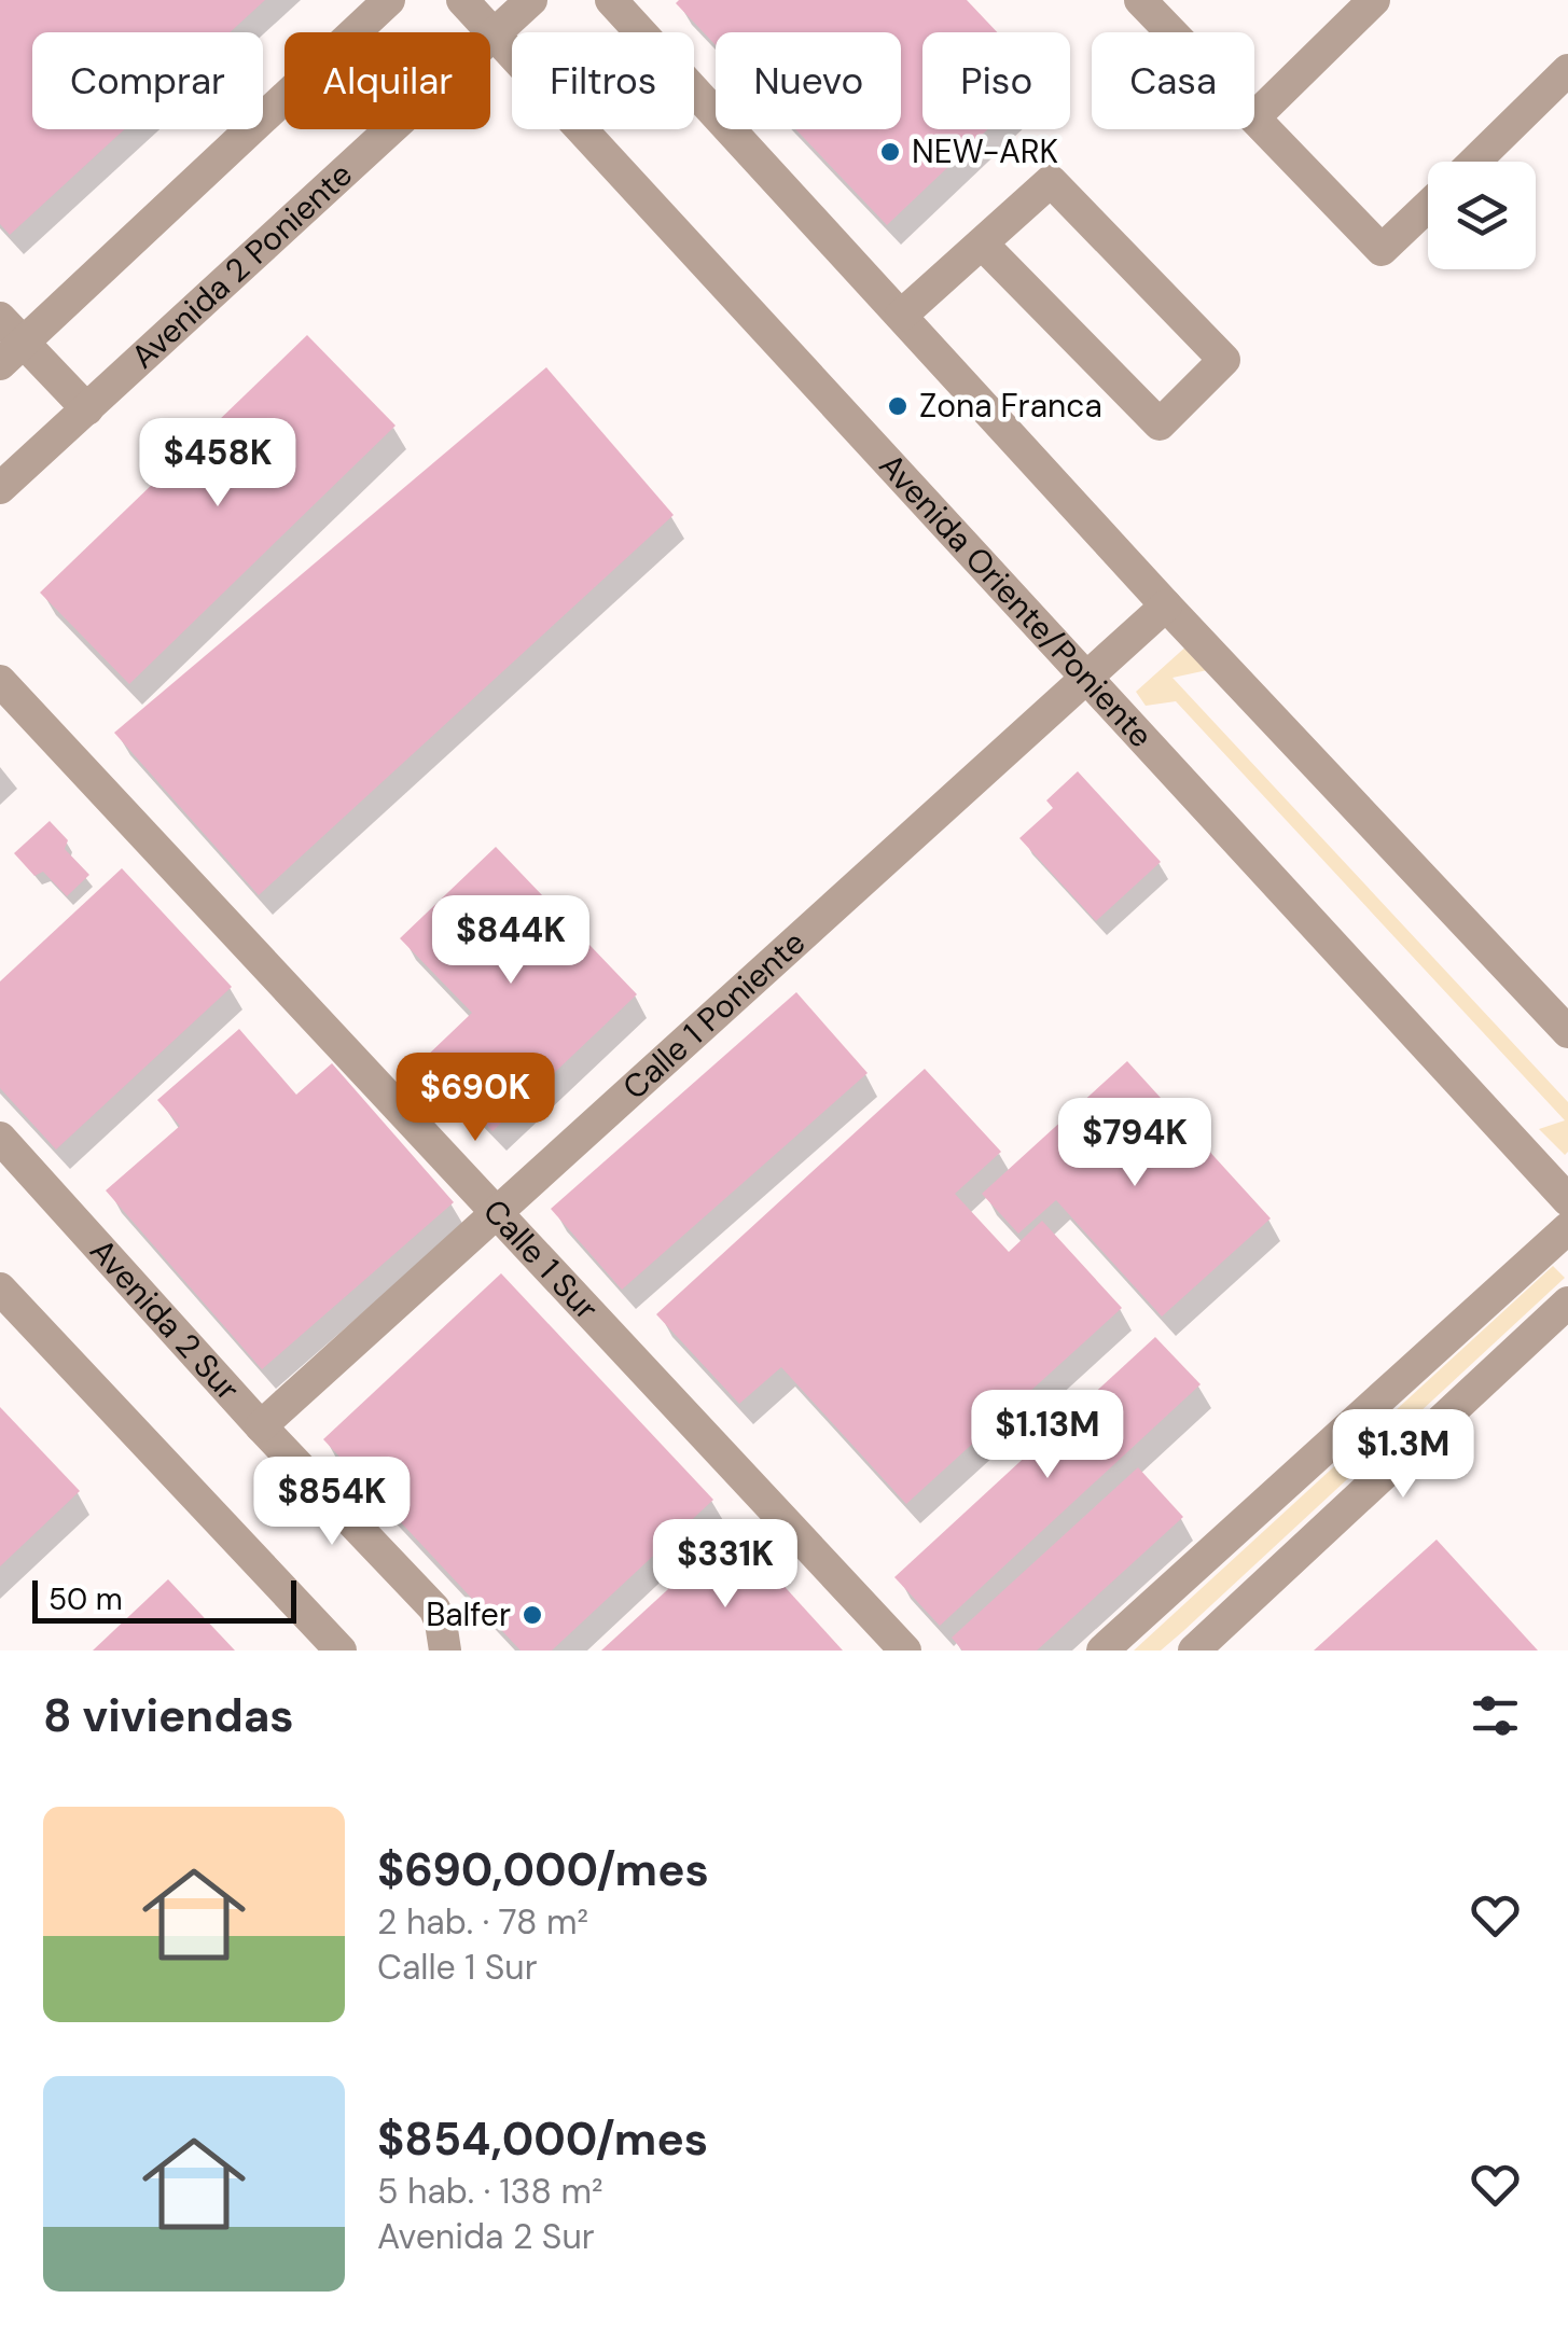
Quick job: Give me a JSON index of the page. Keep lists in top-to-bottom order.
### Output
{
  "streets": {
    "street": [
      "Avenida 2 Poniente",
      "Avenida Oriente/Poniente",
      "Calle 1 Poniente",
      "Calle 1 Sur",
      "Avenida 2 Sur"
    ]
  },
  "crossings": [
    ["Avenida 2 Poniente", "Avenida Oriente/Poniente"],
    ["Avenida Oriente/Poniente", "Calle 1 Poniente"],
    ["Calle 1 Poniente", "Calle 1 Sur"],
    ["Calle 1 Poniente", "Avenida 2 Sur"]
  ],
  "places": ["NEW-ARK", "Zona Franca", "Balfer"],
  "scale_bar": "50 m",
  "page": {
    "chip": [
      "Comprar",
      "Alquilar",
      "Filtros",
      "Nuevo",
      "Piso",
      "Casa"
    ],
    "price": [
      "$458K",
      "$844K",
      "$690K",
      "$794K",
      "$1.13M",
      "$1.3M",
      "$854K",
      "$331K"
    ],
    "scale": "50 m",
    "heading": "8 viviendas",
    "list": [
      {
        "name": "$690,000/mes",
        "note": "2 hab. · 78 m² · Calle 1 Sur"
      },
      {
        "name": "$854,000/mes",
        "note": "5 hab. · 138 m² · Avenida 2 Sur"
      }
    ]
  }
}
